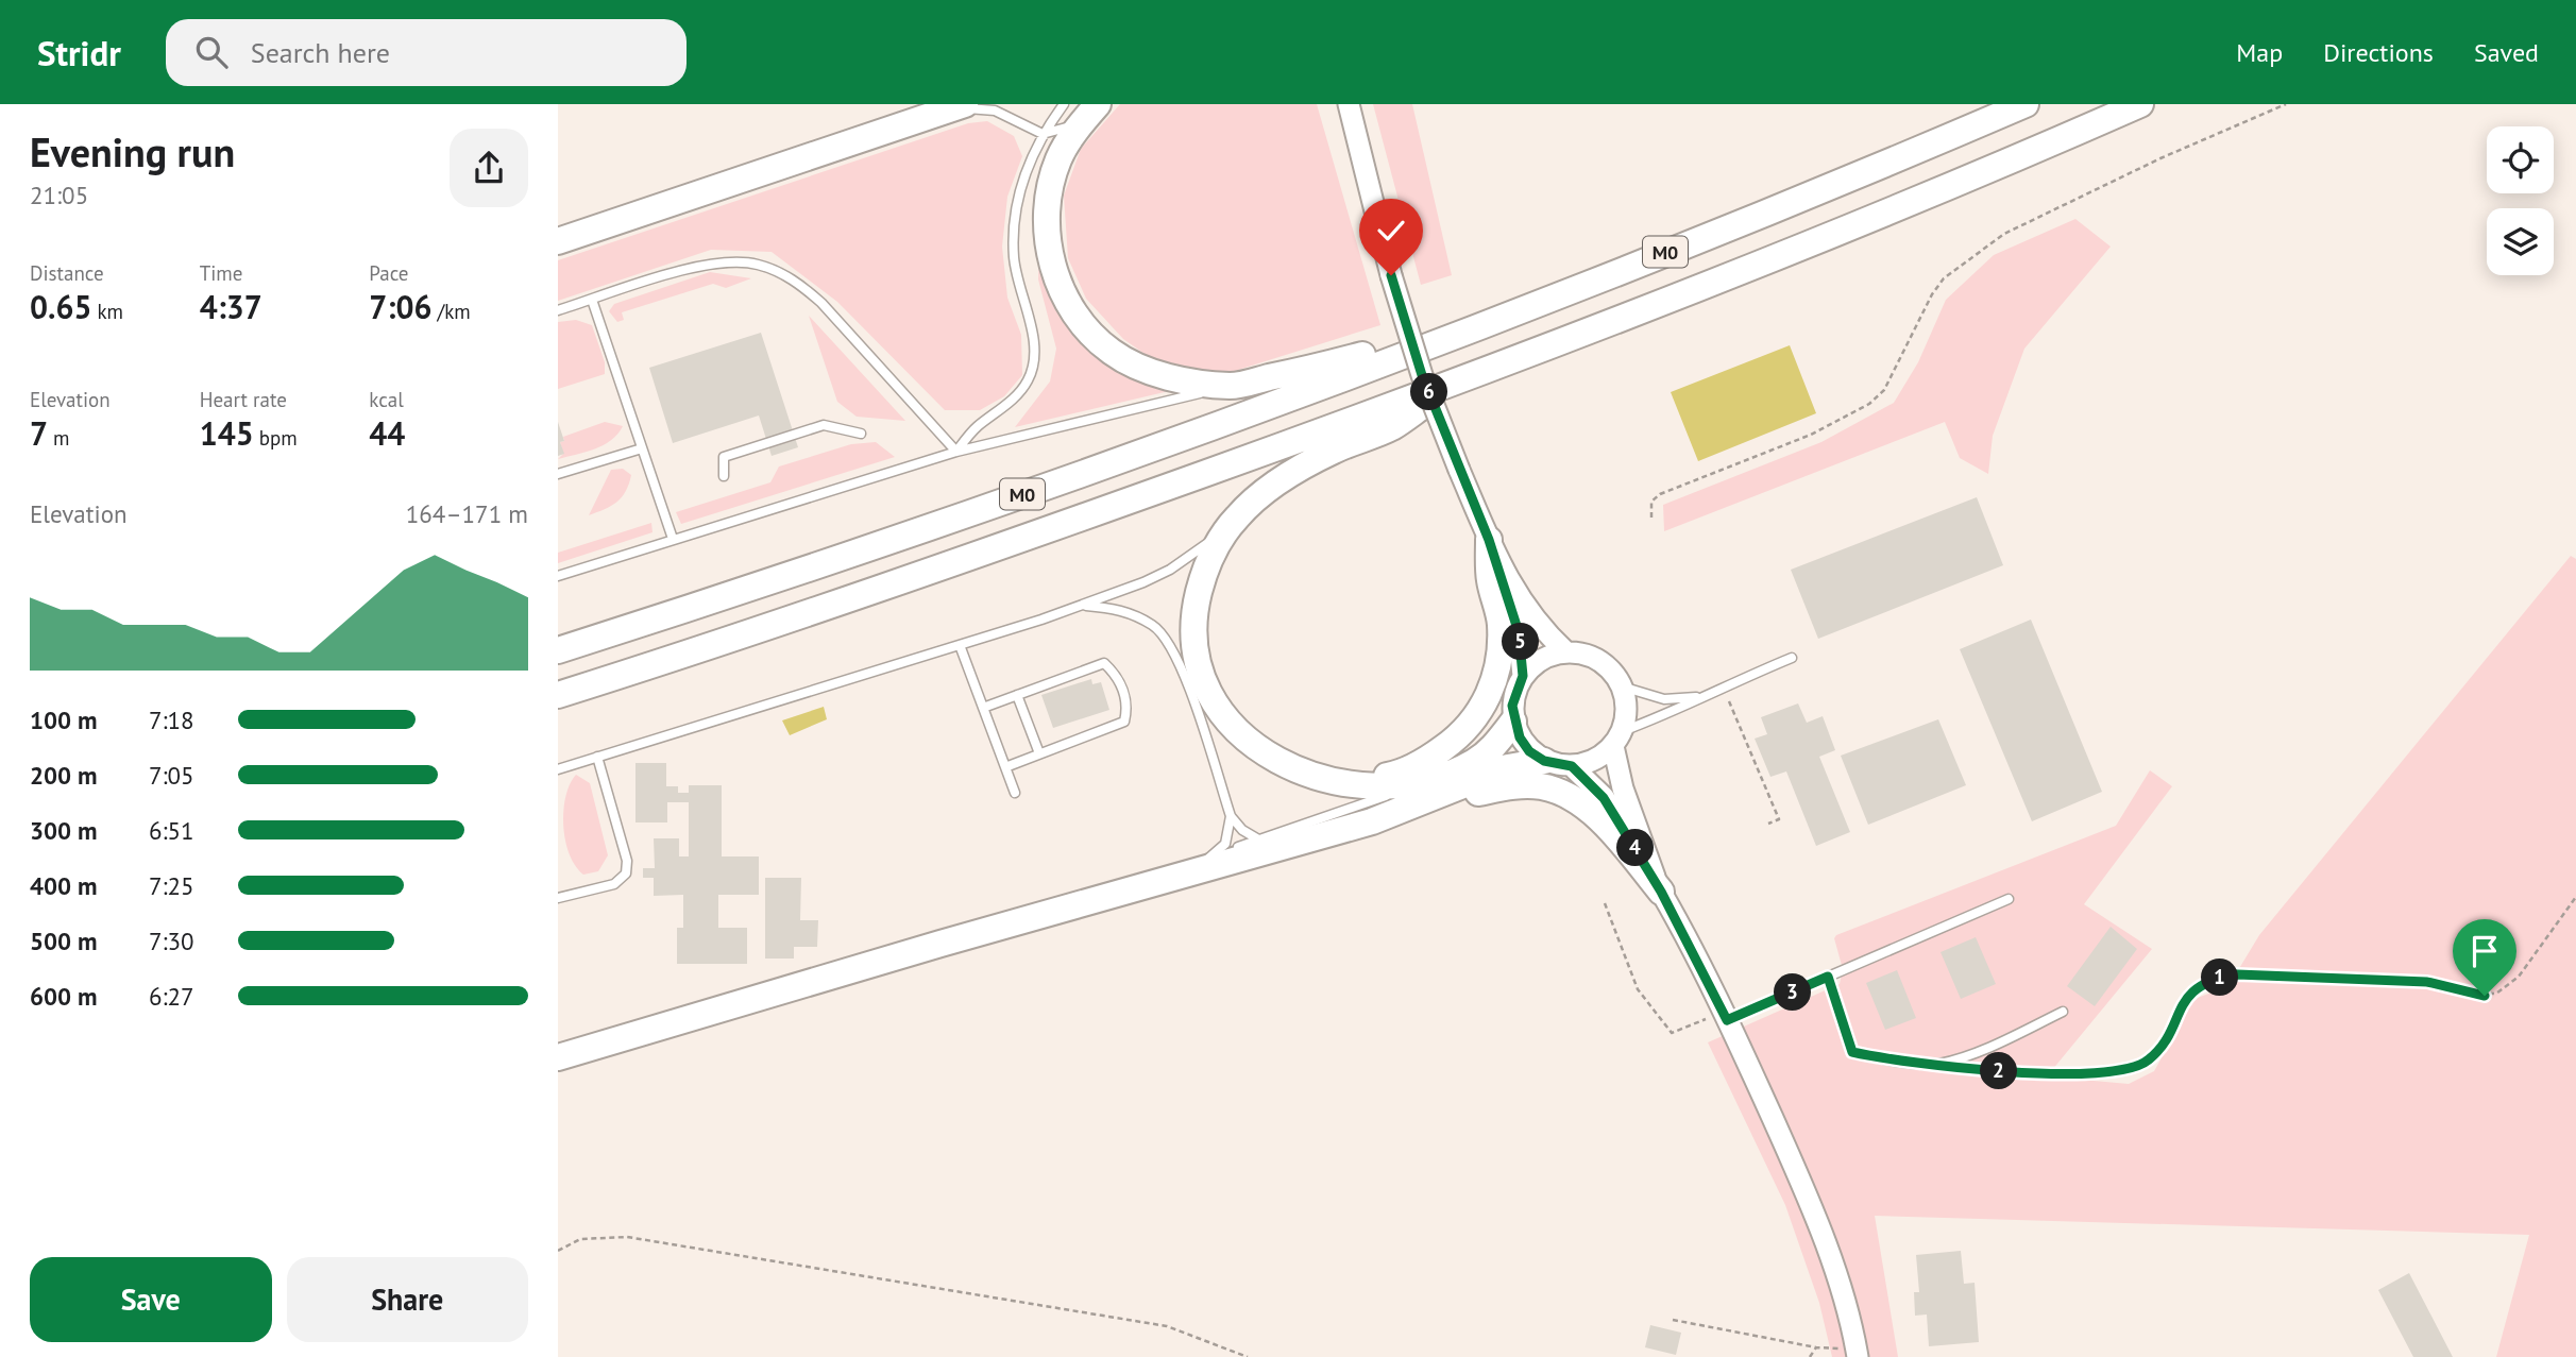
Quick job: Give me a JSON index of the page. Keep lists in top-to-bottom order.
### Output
{
  "streets": {
    "highway": ["M0"]
  },
  "page": {
    "header": "Stridr",
    "search": "Search here",
    "nav": ["Map", "Directions", "Saved"],
    "heading": ["Evening run", "21:05"],
    "stats": [
      ["Distance", "0.65 km"],
      ["Time", "4:37"],
      ["Pace", "7:06 /km"],
      ["Elevation", "7 m"],
      ["Heart rate", "145 bpm"],
      ["kcal", "44"]
    ],
    "pins": [
      "6",
      "5",
      "4",
      "1",
      "3",
      "2"
    ],
    "chart": ["Elevation", "164–171 m"],
    "list": [
      {
        "name": "100 m",
        "note": "7:18"
      },
      {
        "name": "200 m",
        "note": "7:05"
      },
      {
        "name": "300 m",
        "note": "6:51"
      },
      {
        "name": "400 m",
        "note": "7:25"
      },
      {
        "name": "500 m",
        "note": "7:30"
      },
      {
        "name": "600 m",
        "note": "6:27"
      }
    ],
    "buttons": ["Save", "Share"]
  }
}
